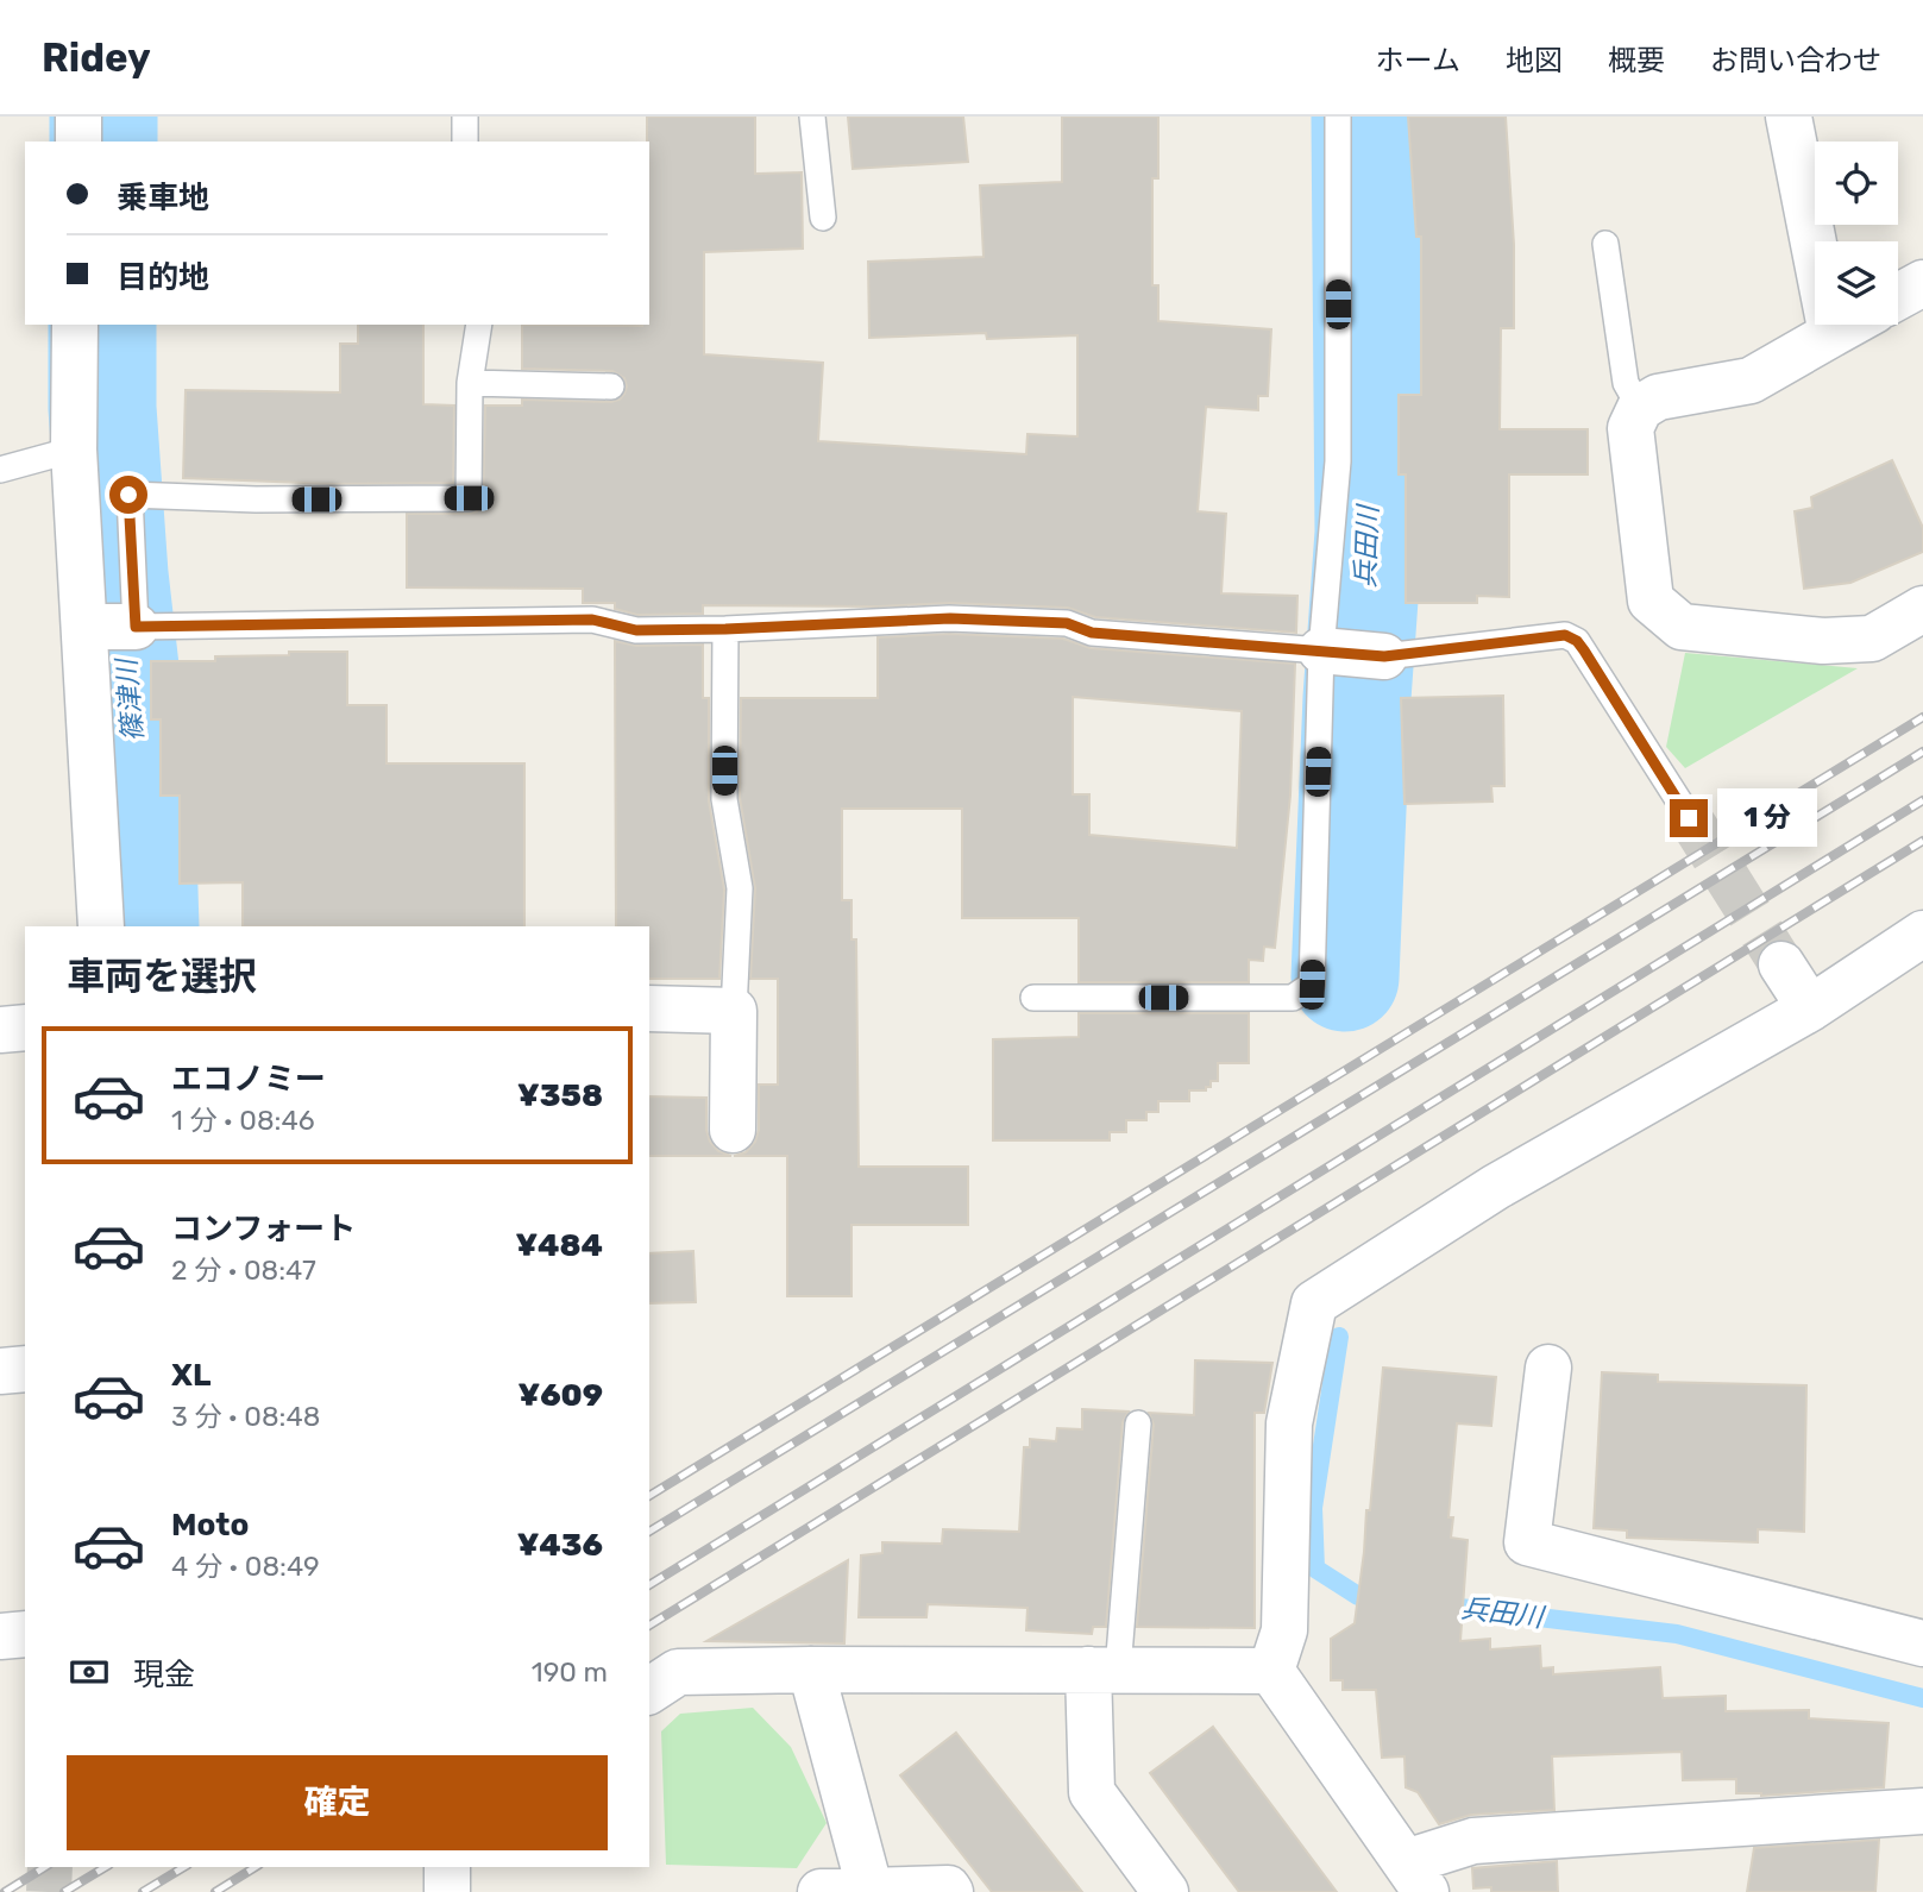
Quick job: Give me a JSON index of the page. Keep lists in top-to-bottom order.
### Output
{
  "water": ["兵田川", "篠津川"],
  "page": {
    "header": "Ridey",
    "nav": [
      "ホーム",
      "地図",
      "概要",
      "お問い合わせ"
    ],
    "banner": ["乗車地", "目的地"],
    "bubble": "1 分",
    "heading": "車両を選択",
    "list": [
      {
        "name": "エコノミー",
        "note": "1 分 · 08:46",
        "value": "¥358"
      },
      {
        "name": "コンフォート",
        "note": "2 分 · 08:47",
        "value": "¥484"
      },
      {
        "name": "XL",
        "note": "3 分 · 08:48",
        "value": "¥609"
      },
      {
        "name": "Moto",
        "note": "4 分 · 08:49",
        "value": "¥436"
      }
    ],
    "pay": ["現金", "190 m"],
    "buttons": "確定"
  }
}
